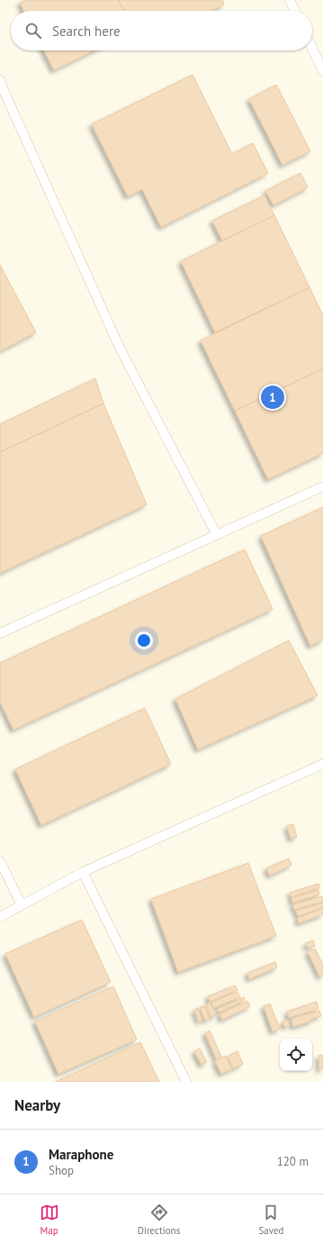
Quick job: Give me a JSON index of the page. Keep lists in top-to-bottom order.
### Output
{
  "page": {
    "search": "Search here",
    "pins": "1",
    "heading": "Nearby",
    "list": [
      {
        "mark": "1",
        "name": "Maraphone",
        "note": "Shop",
        "value": "120 m"
      }
    ],
    "nav": ["Map", "Directions", "Saved"]
  }
}
